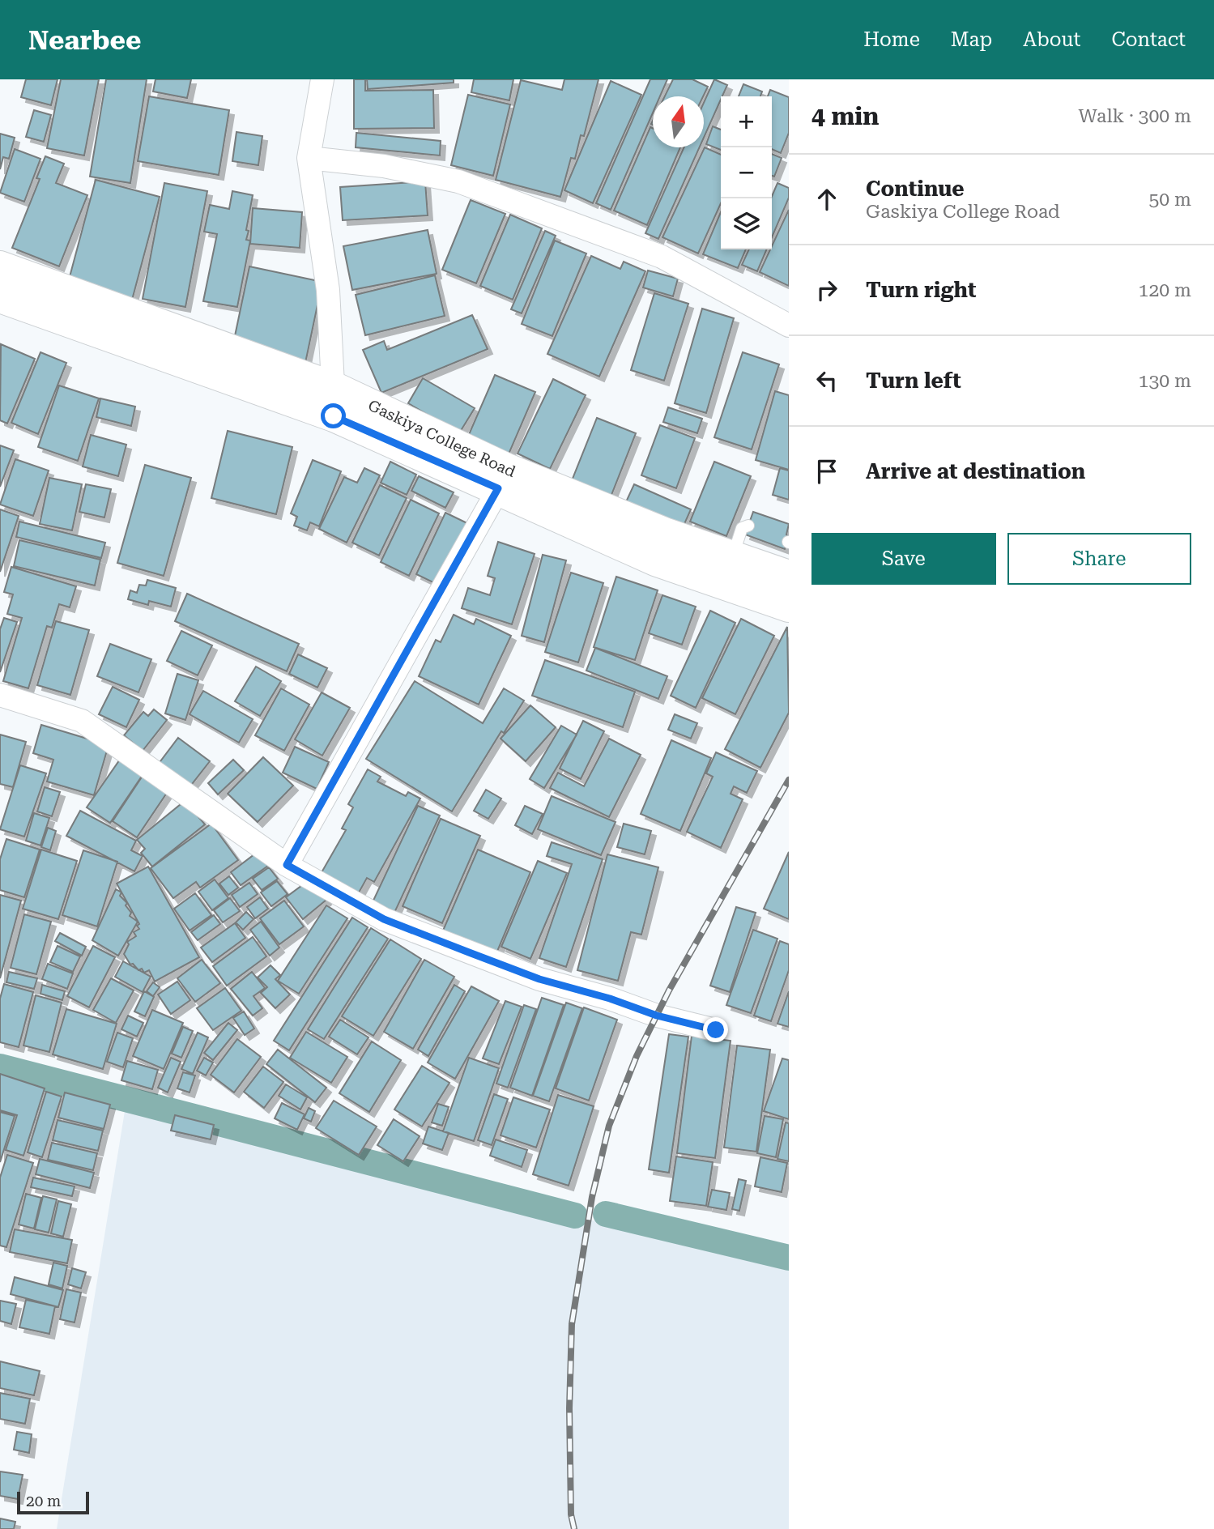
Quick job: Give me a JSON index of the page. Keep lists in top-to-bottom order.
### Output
{
  "streets": {
    "main road": ["Gaskiya College Road"]
  },
  "scale_bar": "20 m",
  "north": "top",
  "page": {
    "header": "Nearbee",
    "nav": [
      "Home",
      "Map",
      "About",
      "Contact"
    ],
    "heading": ["4 min", "Walk · 300 m"],
    "map_buttons": ["+", "−"],
    "list": [
      ["Continue", "Gaskiya College Road", "50 m"],
      ["Turn right", "120 m"],
      ["Turn left", "130 m"],
      "Arrive at destination"
    ],
    "buttons": ["Save", "Share"],
    "scale": "20 m"
  }
}
